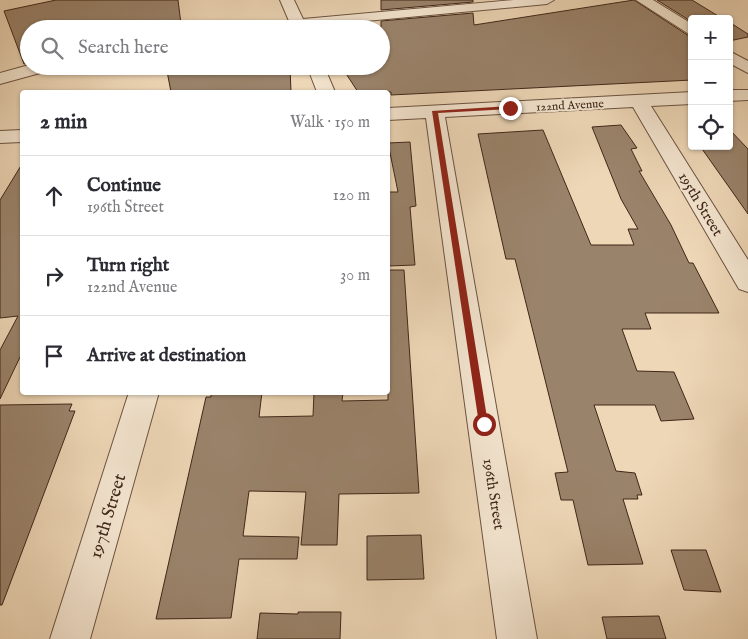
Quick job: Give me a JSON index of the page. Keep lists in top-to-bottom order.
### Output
{
  "streets": {
    "street": [
      "122nd Avenue",
      "195th Street",
      "196th Street",
      "197th Street"
    ]
  },
  "crossings": [
    ["122nd Avenue", "195th Street"],
    ["122nd Avenue", "196th Street"]
  ],
  "page": {
    "map_buttons": ["+", "−"],
    "search": "Search here",
    "heading": ["2 min", "Walk · 150 m"],
    "list": [
      ["Continue", "196th Street", "120 m"],
      ["Turn right", "122nd Avenue", "30 m"],
      "Arrive at destination"
    ]
  }
}
